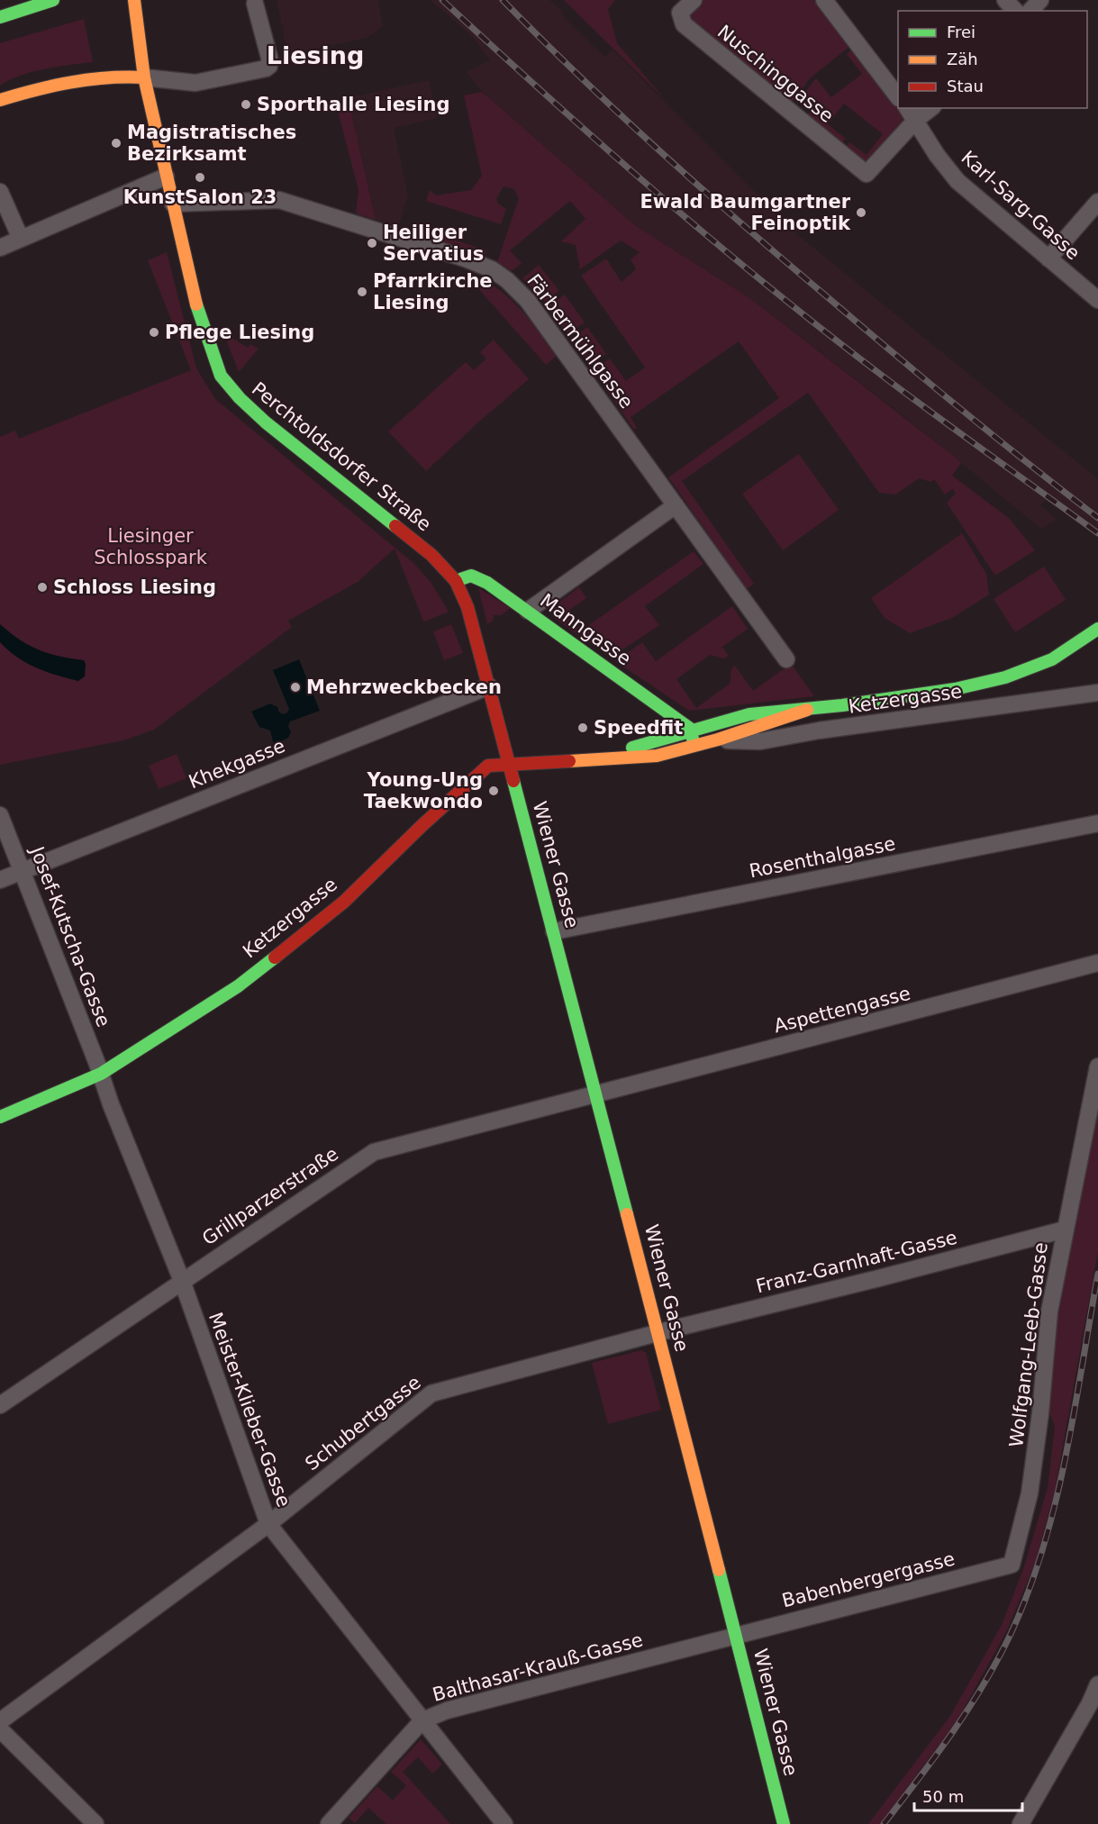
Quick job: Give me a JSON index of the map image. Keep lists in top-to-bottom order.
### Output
{
  "streets": {
    "main road": [
      "Perchtoldsdorfer Straße",
      "Manngasse",
      "Ketzergasse",
      "Wiener Gasse"
    ],
    "street": [
      "Nuschinggasse",
      "Karl-Sarg-Gasse",
      "Färbermühlgasse",
      "Khekgasse",
      "Rosenthalgasse",
      "Josef-Kutscha-Gasse",
      "Aspettengasse",
      "Grillparzerstraße",
      "Franz-Garnhaft-Gasse",
      "Wolfgang-Leeb-Gasse",
      "Meister-Klieber-Gasse",
      "Schubertgasse",
      "Babenbergergasse",
      "Balthasar-Krauß-Gasse"
    ]
  },
  "crossings": [
    ["Nuschinggasse", "Karl-Sarg-Gasse"],
    ["Färbermühlgasse", "Perchtoldsdorfer Straße"],
    ["Perchtoldsdorfer Straße", "Manngasse"],
    ["Perchtoldsdorfer Straße", "Ketzergasse"],
    ["Perchtoldsdorfer Straße", "Khekgasse"],
    ["Perchtoldsdorfer Straße", "Wiener Gasse"],
    ["Manngasse", "Ketzergasse"],
    ["Ketzergasse", "Wiener Gasse"],
    ["Ketzergasse", "Josef-Kutscha-Gasse"],
    ["Ketzergasse", "Meister-Klieber-Gasse"],
    ["Khekgasse", "Josef-Kutscha-Gasse"],
    ["Rosenthalgasse", "Wiener Gasse"],
    ["Wiener Gasse", "Aspettengasse"],
    ["Wiener Gasse", "Grillparzerstraße"],
    ["Wiener Gasse", "Franz-Garnhaft-Gasse"],
    ["Wiener Gasse", "Schubertgasse"],
    ["Wiener Gasse", "Babenbergergasse"],
    ["Wiener Gasse", "Balthasar-Krauß-Gasse"],
    ["Josef-Kutscha-Gasse", "Meister-Klieber-Gasse"],
    ["Aspettengasse", "Grillparzerstraße"],
    ["Grillparzerstraße", "Meister-Klieber-Gasse"],
    ["Franz-Garnhaft-Gasse", "Wolfgang-Leeb-Gasse"],
    ["Franz-Garnhaft-Gasse", "Schubertgasse"],
    ["Wolfgang-Leeb-Gasse", "Babenbergergasse"],
    ["Meister-Klieber-Gasse", "Schubertgasse"],
    ["Meister-Klieber-Gasse", "Balthasar-Krauß-Gasse"],
    ["Babenbergergasse", "Balthasar-Krauß-Gasse"]
  ],
  "districts": ["Liesing"],
  "parks": ["Liesinger Schlosspark"],
  "places": [
    "Sporthalle Liesing",
    "Magistratisches Bezirksamt",
    "KunstSalon 23",
    "Ewald Baumgartner Feinoptik",
    "Heiliger Servatius",
    "Pfarrkirche Liesing",
    "Pflege Liesing",
    "Schloss Liesing",
    "Mehrzweckbecken",
    "Speedfit",
    "Young-Ung Taekwondo"
  ],
  "legend": ["Frei", "Zäh", "Stau"],
  "scale_bar": "50 m"
}
